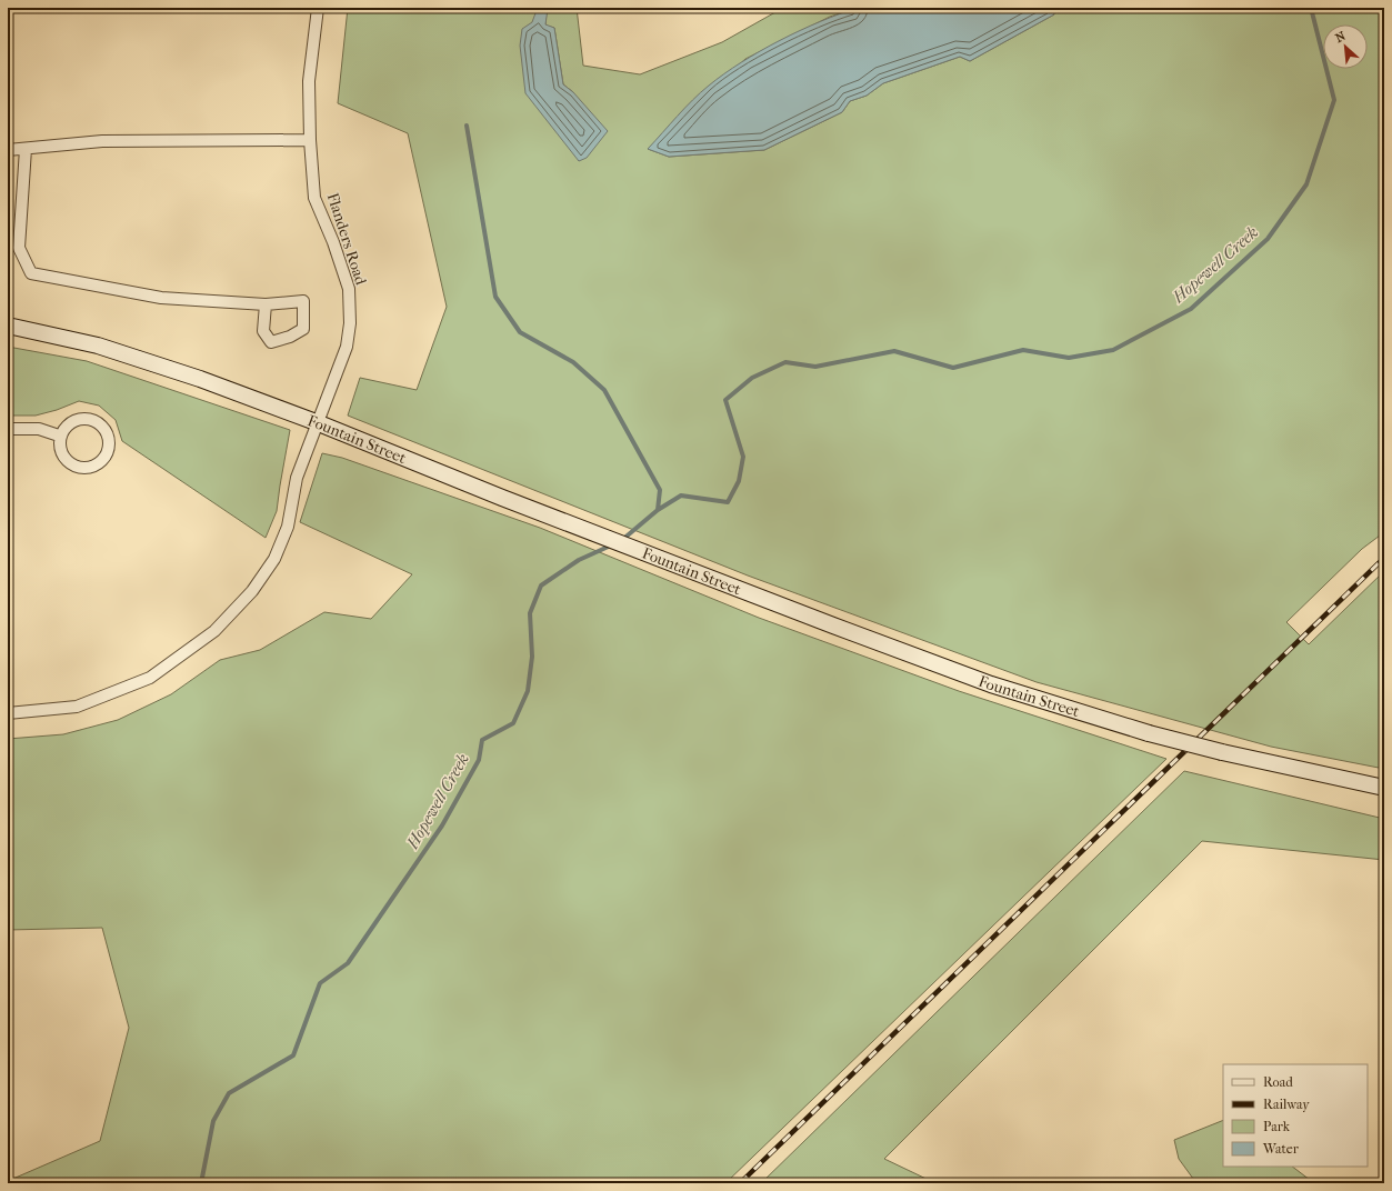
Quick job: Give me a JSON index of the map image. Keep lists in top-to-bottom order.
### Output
{
  "streets": {
    "main road": ["Fountain Street"],
    "street": ["Flanders Road"]
  },
  "crossings": [
    ["Flanders Road", "Fountain Street"]
  ],
  "water": ["Hopewell Creek"],
  "legend": [
    "Road",
    "Railway",
    "Park",
    "Water"
  ],
  "north": "top left"
}
